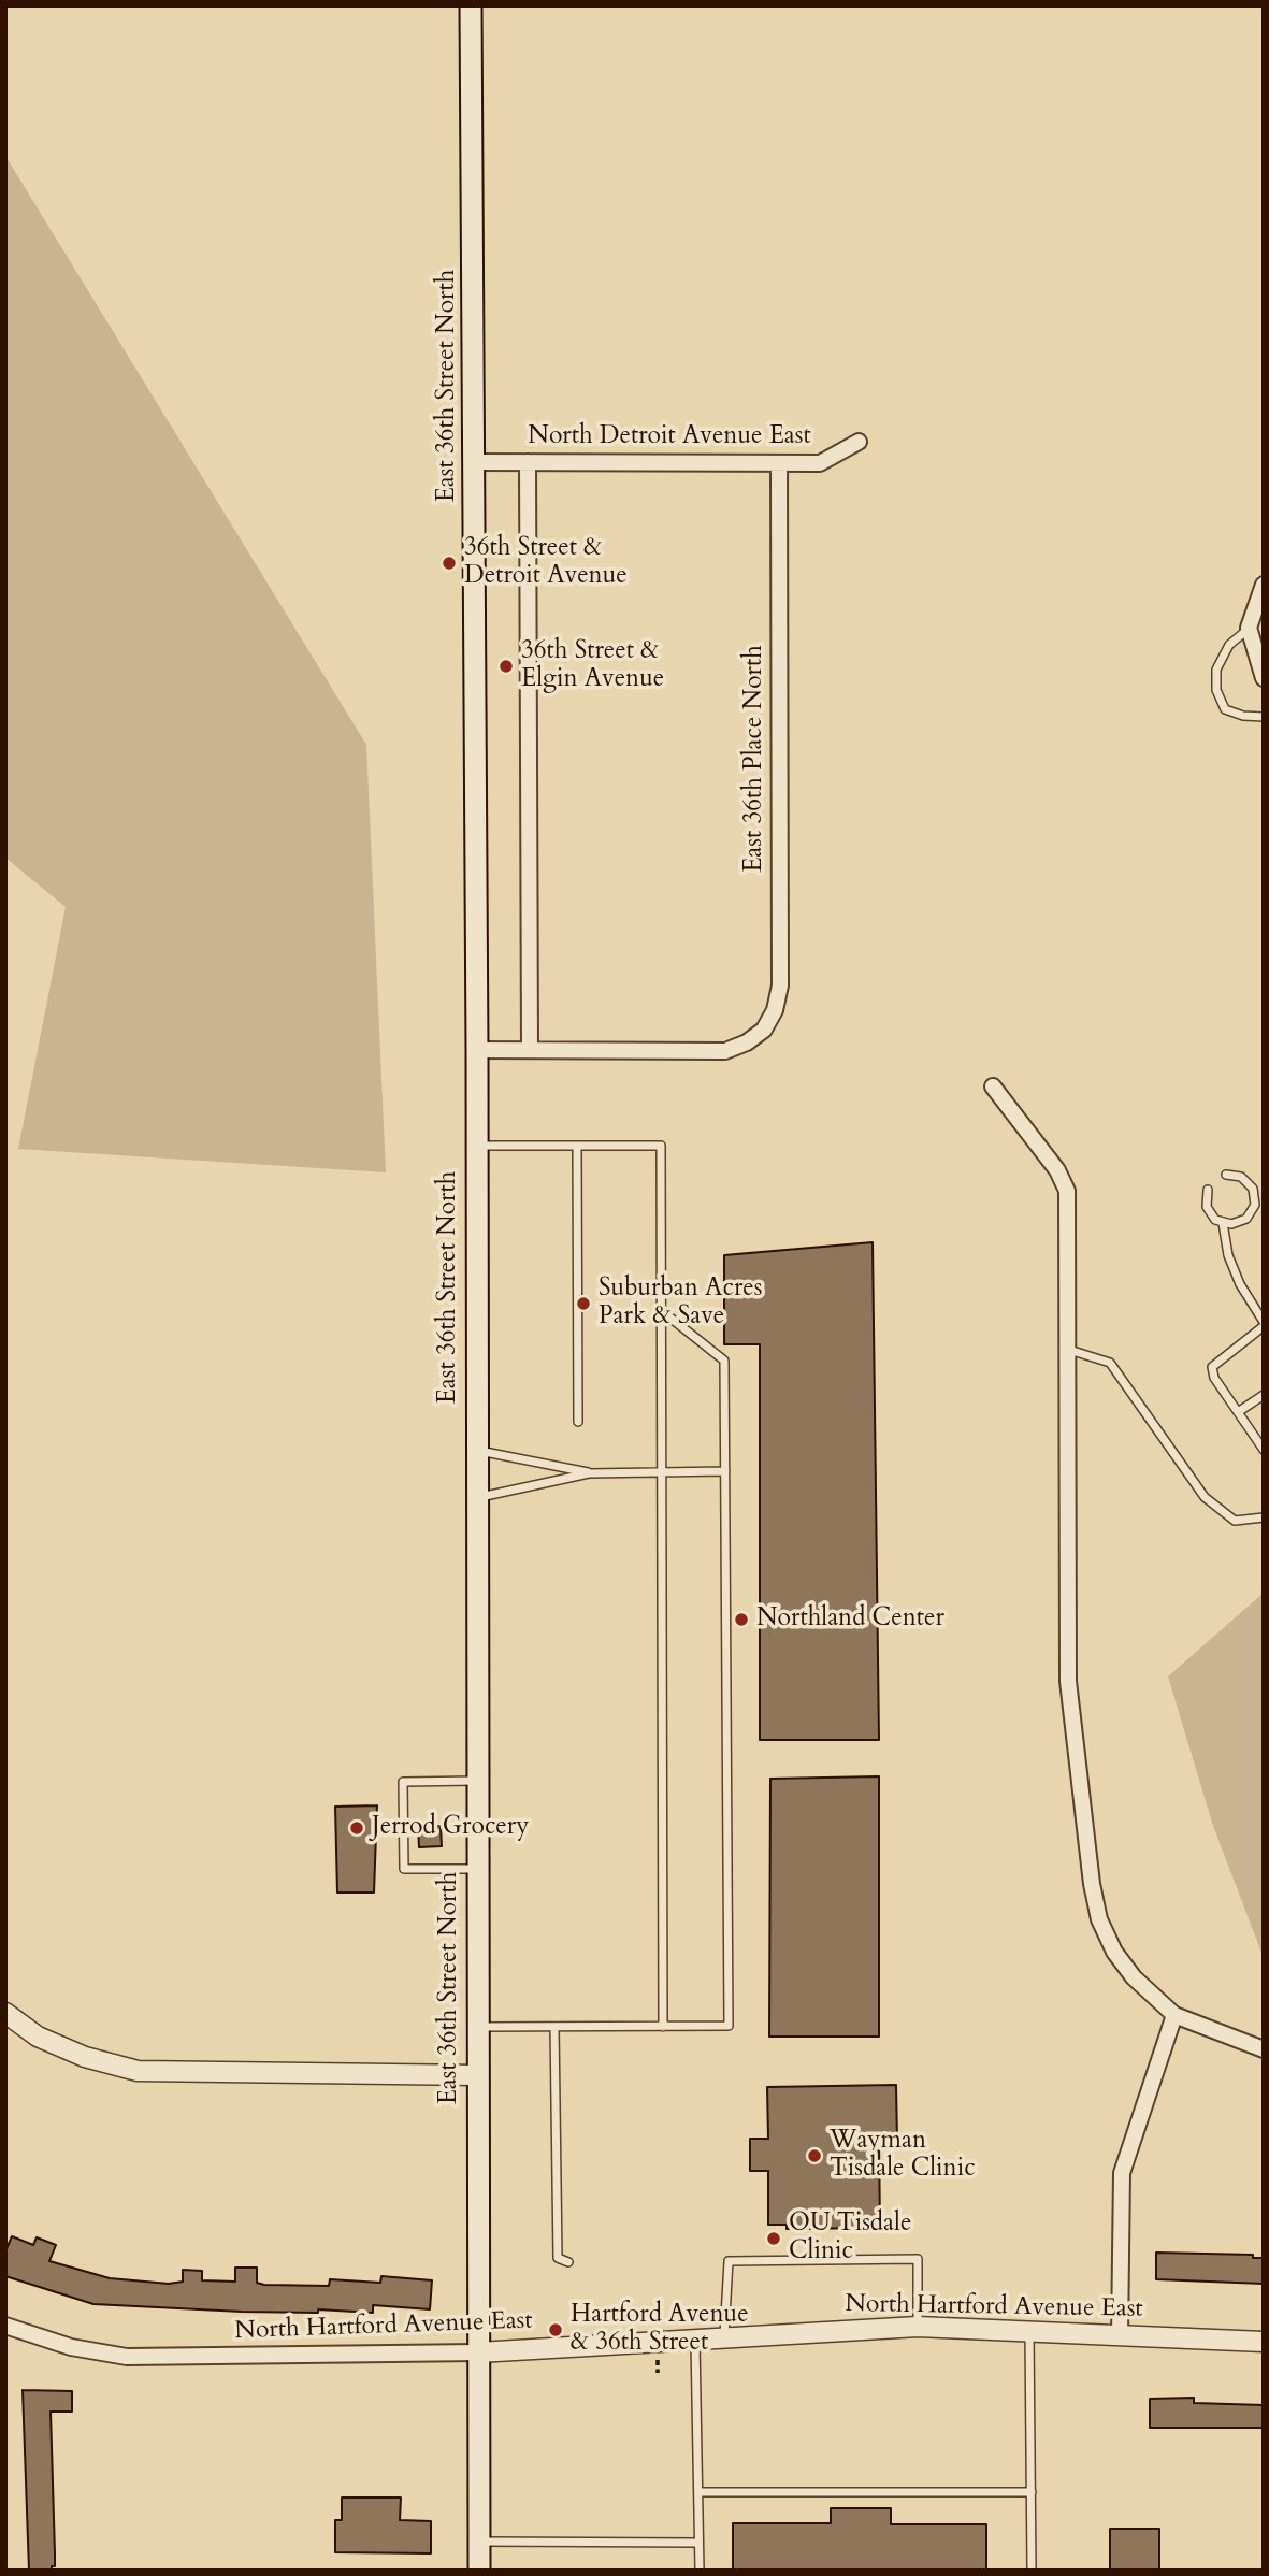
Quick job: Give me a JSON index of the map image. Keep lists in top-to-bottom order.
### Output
{
  "streets": {
    "main road": ["East 36th Street North"],
    "street": ["North Detroit Avenue East", "East 36th Place North", "North Hartford Avenue East"]
  },
  "crossings": [
    ["East 36th Street North", "North Detroit Avenue East"],
    ["East 36th Street North", "North Hartford Avenue East"],
    ["North Detroit Avenue East", "East 36th Place North"]
  ],
  "places": [
    "36th Street & Detroit Avenue",
    "36th Street & Elgin Avenue",
    "Suburban Acres Park & Save",
    "Northland Center",
    "Jerrod Grocery",
    "Wayman Tisdale Clinic",
    "OU Tisdale Clinic",
    "Hartford Avenue & 36th Street"
  ]
}
